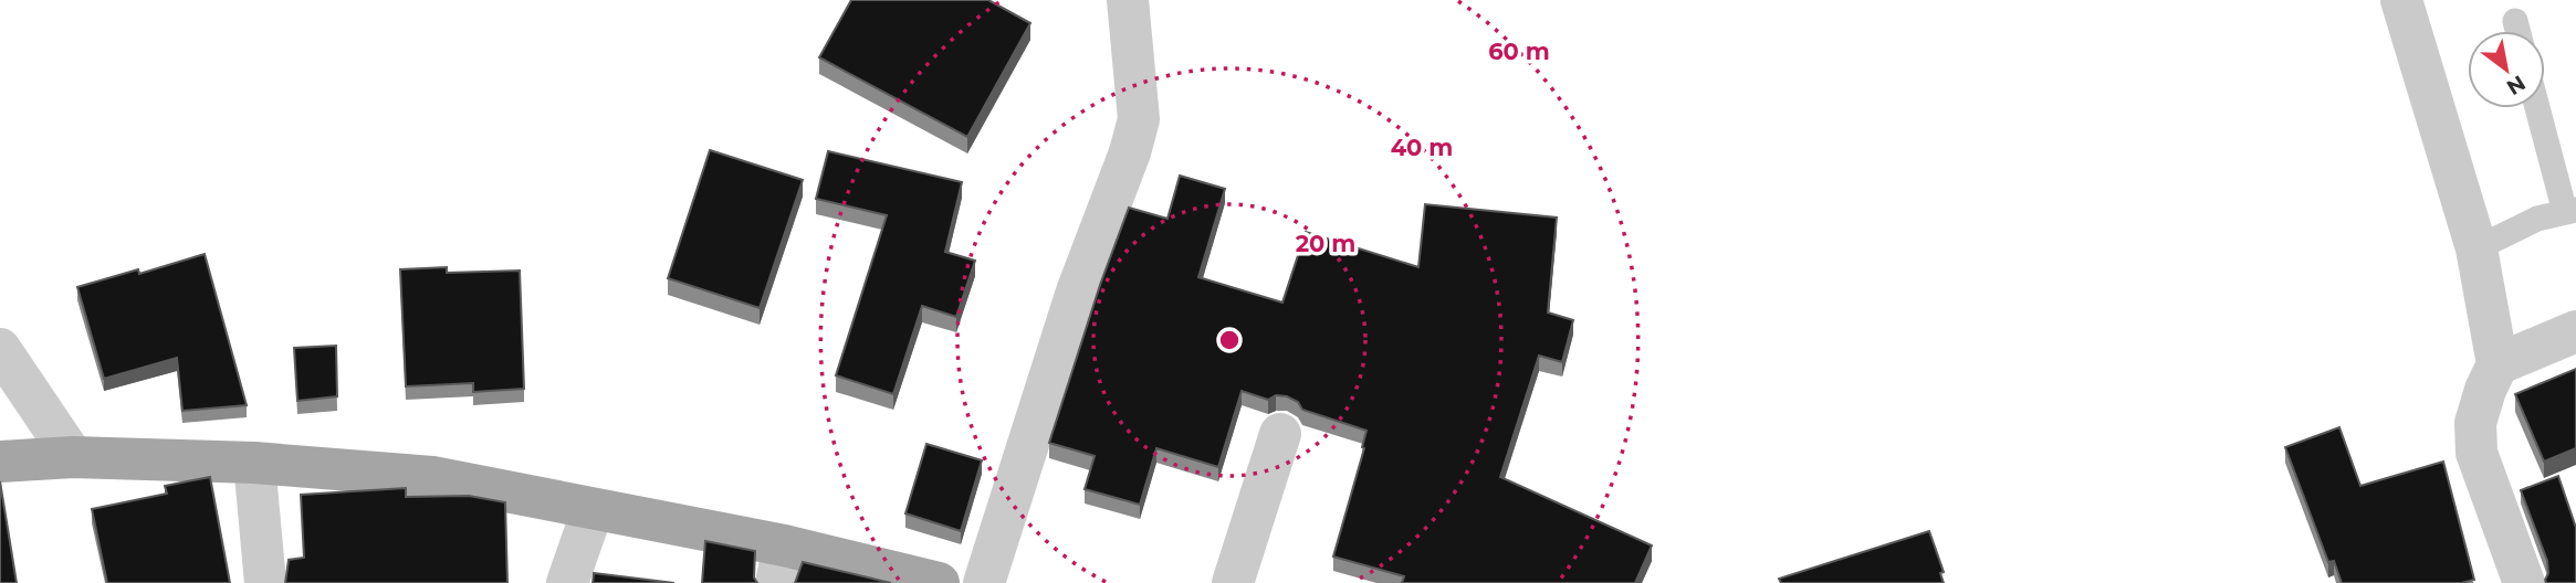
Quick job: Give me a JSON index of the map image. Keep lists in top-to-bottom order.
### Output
{
  "north": "bottom right",
  "rings": ["60 m", "40 m", "20 m"]
}
